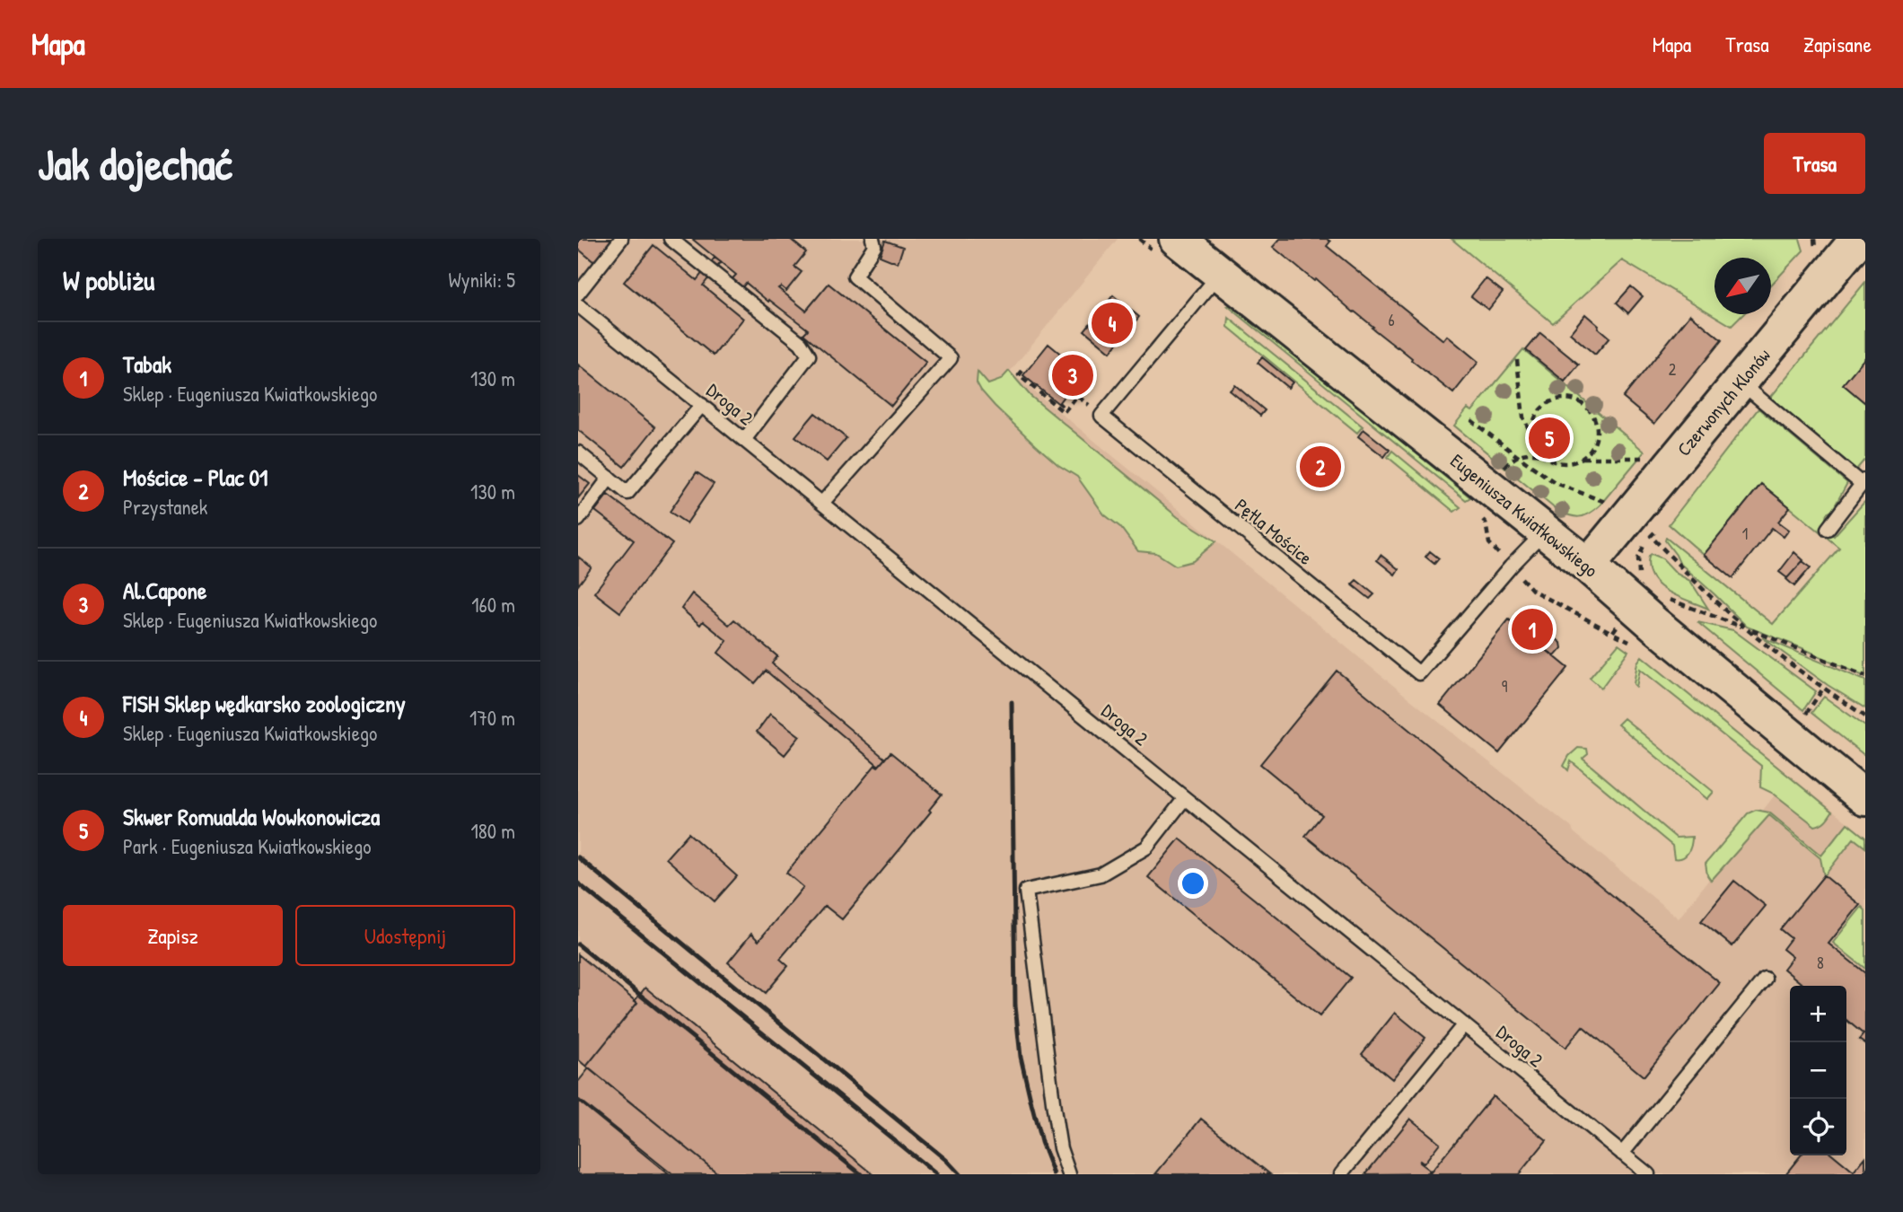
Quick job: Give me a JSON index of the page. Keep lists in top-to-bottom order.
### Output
{
  "streets": {
    "main road": ["Czerwonych Klonów", "Eugeniusza Kwiatkowskiego"],
    "lane": ["Droga 2", "Pętla Mościce"]
  },
  "crossings": [
    ["Czerwonych Klonów", "Eugeniusza Kwiatkowskiego"],
    ["Eugeniusza Kwiatkowskiego", "Pętla Mościce"]
  ],
  "house_numbers": [
    "6",
    "2",
    "1",
    "9",
    "8"
  ],
  "north": "bottom left",
  "page": {
    "header": "Mapa",
    "nav": ["Mapa", "Trasa", "Zapisane"],
    "buttons": [
      "Trasa",
      ["Zapisz", "Udostępnij"]
    ],
    "title": "Jak dojechać",
    "heading": ["W pobliżu", "Wyniki: 5"],
    "pins": [
      "4",
      "3",
      "5",
      "2",
      "1"
    ],
    "list": [
      {
        "mark": "1",
        "name": "Tabak",
        "note": "Sklep · Eugeniusza Kwiatkowskiego",
        "value": "130 m"
      },
      {
        "mark": "2",
        "name": "Mościce - Plac 01",
        "note": "Przystanek",
        "value": "130 m"
      },
      {
        "mark": "3",
        "name": "Al.Capone",
        "note": "Sklep · Eugeniusza Kwiatkowskiego",
        "value": "160 m"
      },
      {
        "mark": "4",
        "name": "FISH Sklep wędkarsko zoologiczny",
        "note": "Sklep · Eugeniusza Kwiatkowskiego",
        "value": "170 m"
      },
      {
        "mark": "5",
        "name": "Skwer Romualda Wowkonowicza",
        "note": "Park · Eugeniusza Kwiatkowskiego",
        "value": "180 m"
      }
    ],
    "map_buttons": ["+", "−"]
  }
}
